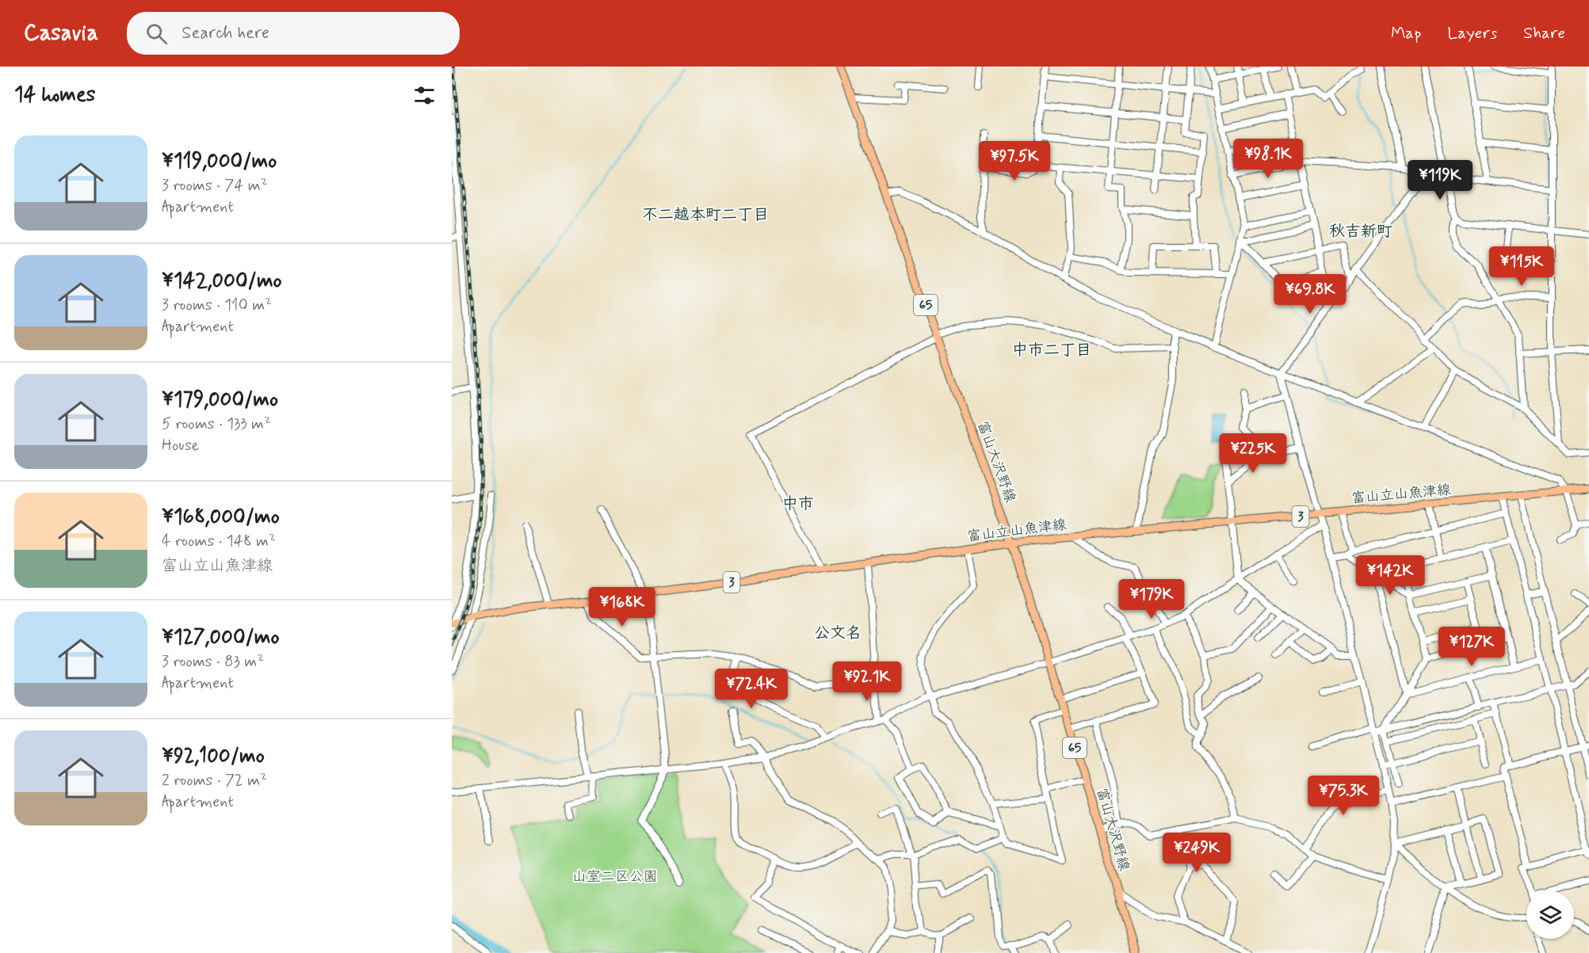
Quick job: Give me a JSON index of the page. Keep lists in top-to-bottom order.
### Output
{
  "streets": {
    "main road": [
      "65",
      "富山大沢野線",
      "富山立山魚津線",
      "3"
    ]
  },
  "crossings": [
    ["富山大沢野線", "富山立山魚津線"]
  ],
  "districts": [
    "不二越本町二丁目",
    "秋吉新町",
    "中市二丁目",
    "中市",
    "公文名"
  ],
  "parks": ["山室二区公園"],
  "page": {
    "header": "Casavia",
    "search": "Search here",
    "nav": ["Map", "Layers", "Share"],
    "heading": "14 homes",
    "list": [
      {
        "name": "¥119,000/mo",
        "note": "3 rooms · 74 m² · Apartment"
      },
      {
        "name": "¥142,000/mo",
        "note": "3 rooms · 110 m² · Apartment"
      },
      {
        "name": "¥179,000/mo",
        "note": "5 rooms · 133 m² · House"
      },
      {
        "name": "¥168,000/mo",
        "note": "4 rooms · 148 m² · 富山立山魚津線"
      },
      {
        "name": "¥127,000/mo",
        "note": "3 rooms · 83 m² · Apartment"
      },
      {
        "name": "¥92,100/mo",
        "note": "2 rooms · 72 m² · Apartment"
      }
    ],
    "price": [
      "¥98.1K",
      "¥97.5K",
      "¥119K",
      "¥115K",
      "¥69.8K",
      "¥225K",
      "¥142K",
      "¥179K",
      "¥168K",
      "¥127K",
      "¥92.1K",
      "¥72.4K",
      "¥75.3K",
      "¥249K"
    ]
  }
}
